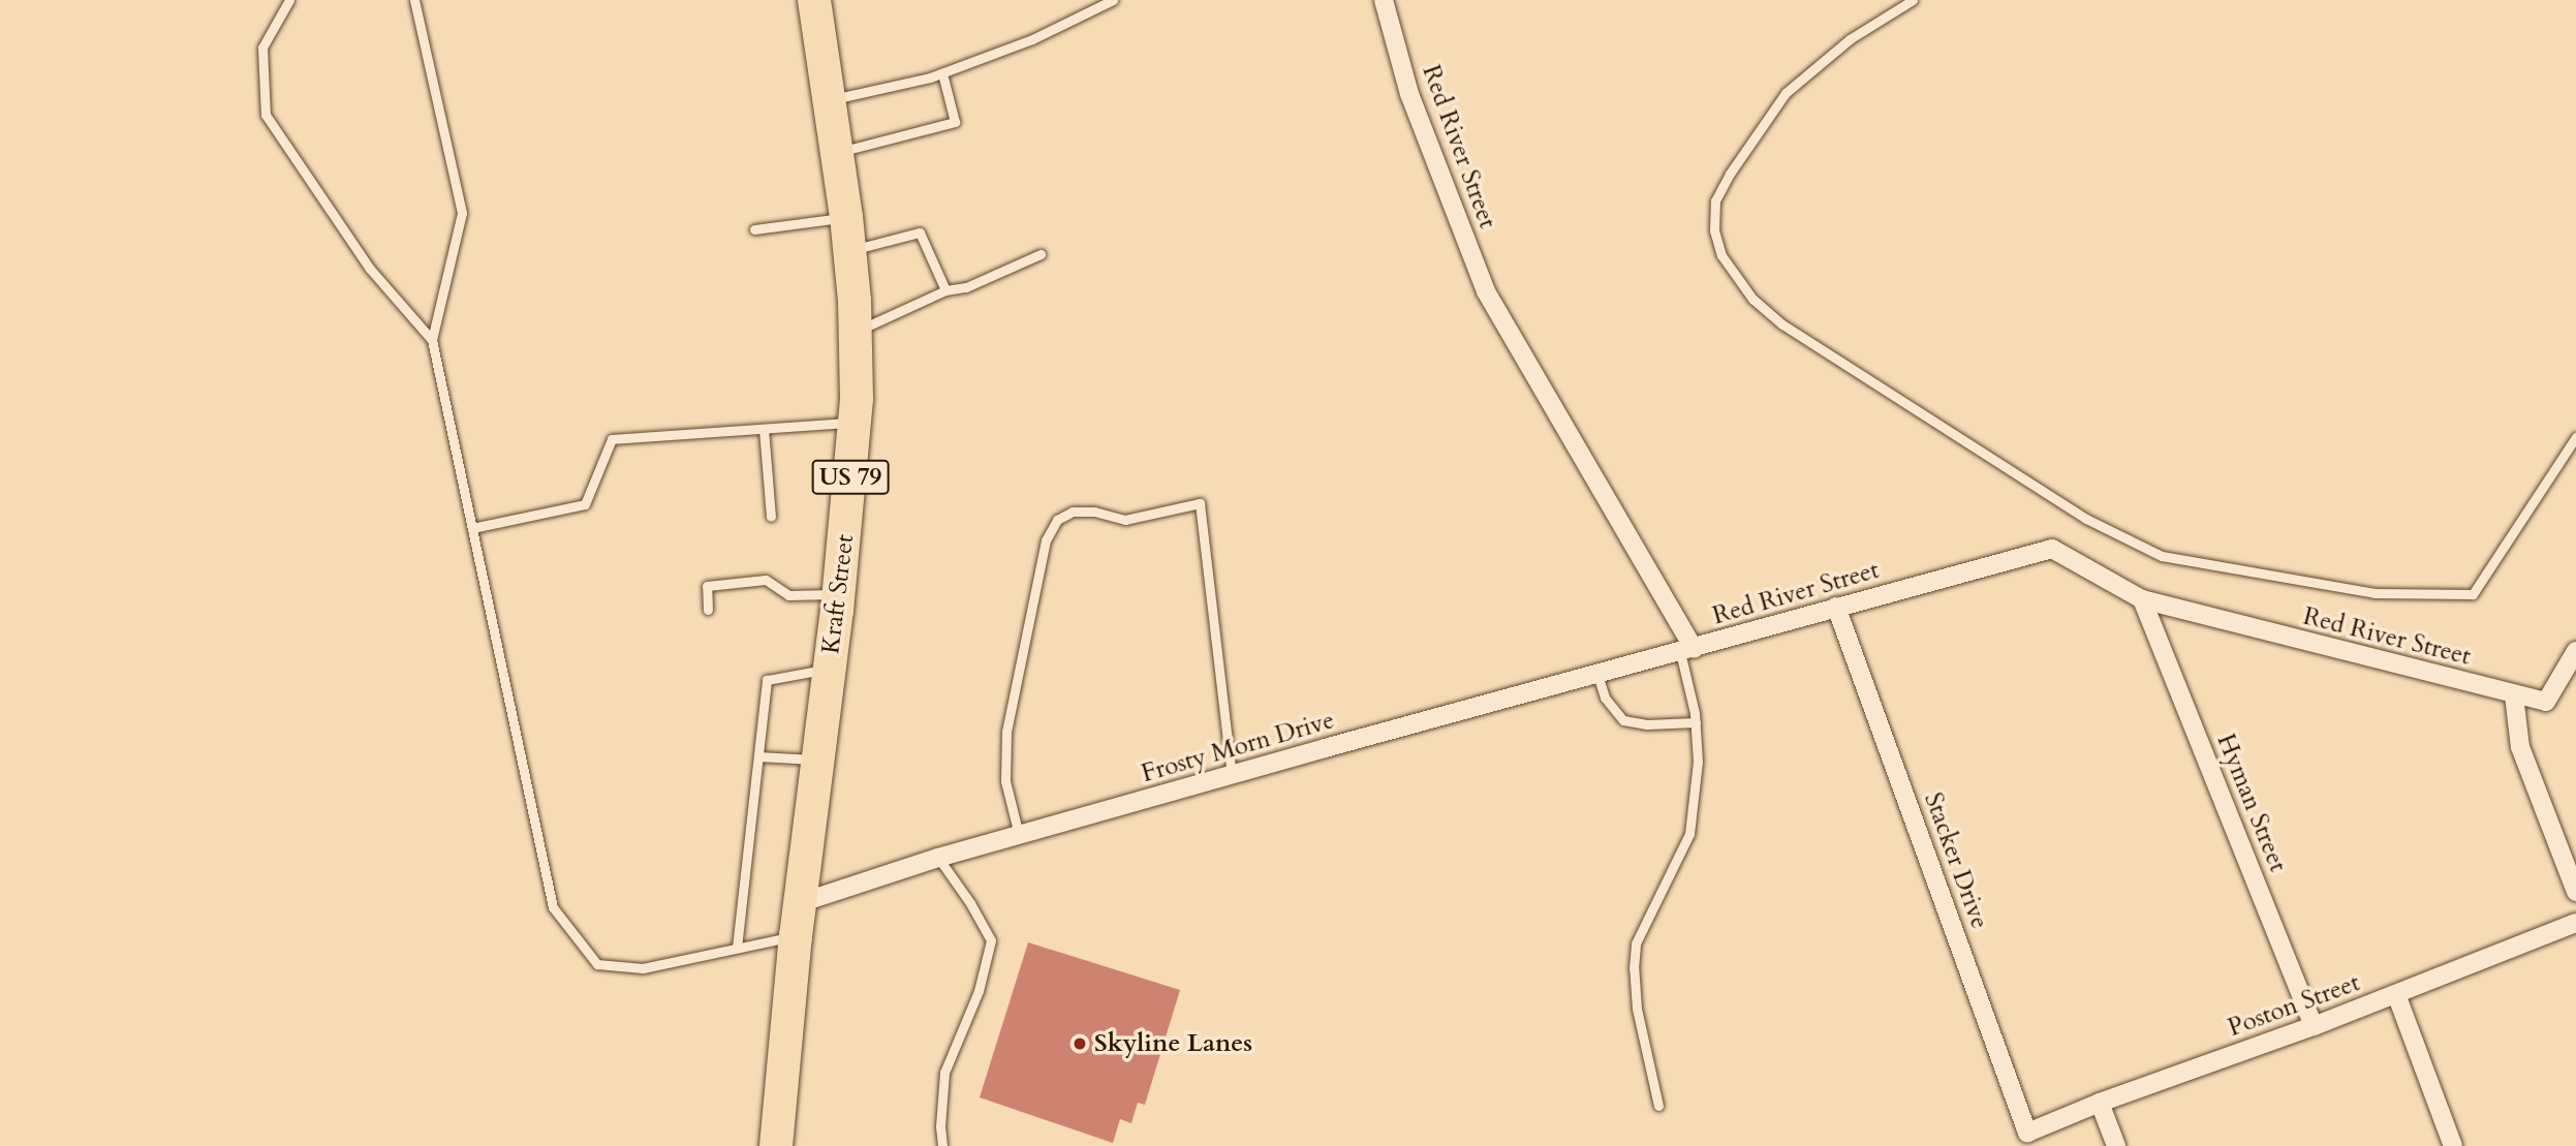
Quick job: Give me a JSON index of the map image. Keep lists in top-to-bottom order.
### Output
{
  "streets": {
    "highway": ["US 79", "Kraft Street"],
    "street": [
      "Red River Street",
      "Frosty Morn Drive",
      "Hyman Street",
      "Stacker Drive",
      "Poston Street"
    ]
  },
  "crossings": [
    ["Red River Street", "Frosty Morn Drive"],
    ["Red River Street", "Hyman Street"],
    ["Red River Street", "Stacker Drive"],
    ["Kraft Street", "Frosty Morn Drive"],
    ["Hyman Street", "Poston Street"],
    ["Stacker Drive", "Poston Street"]
  ],
  "places": ["Skyline Lanes"]
}
